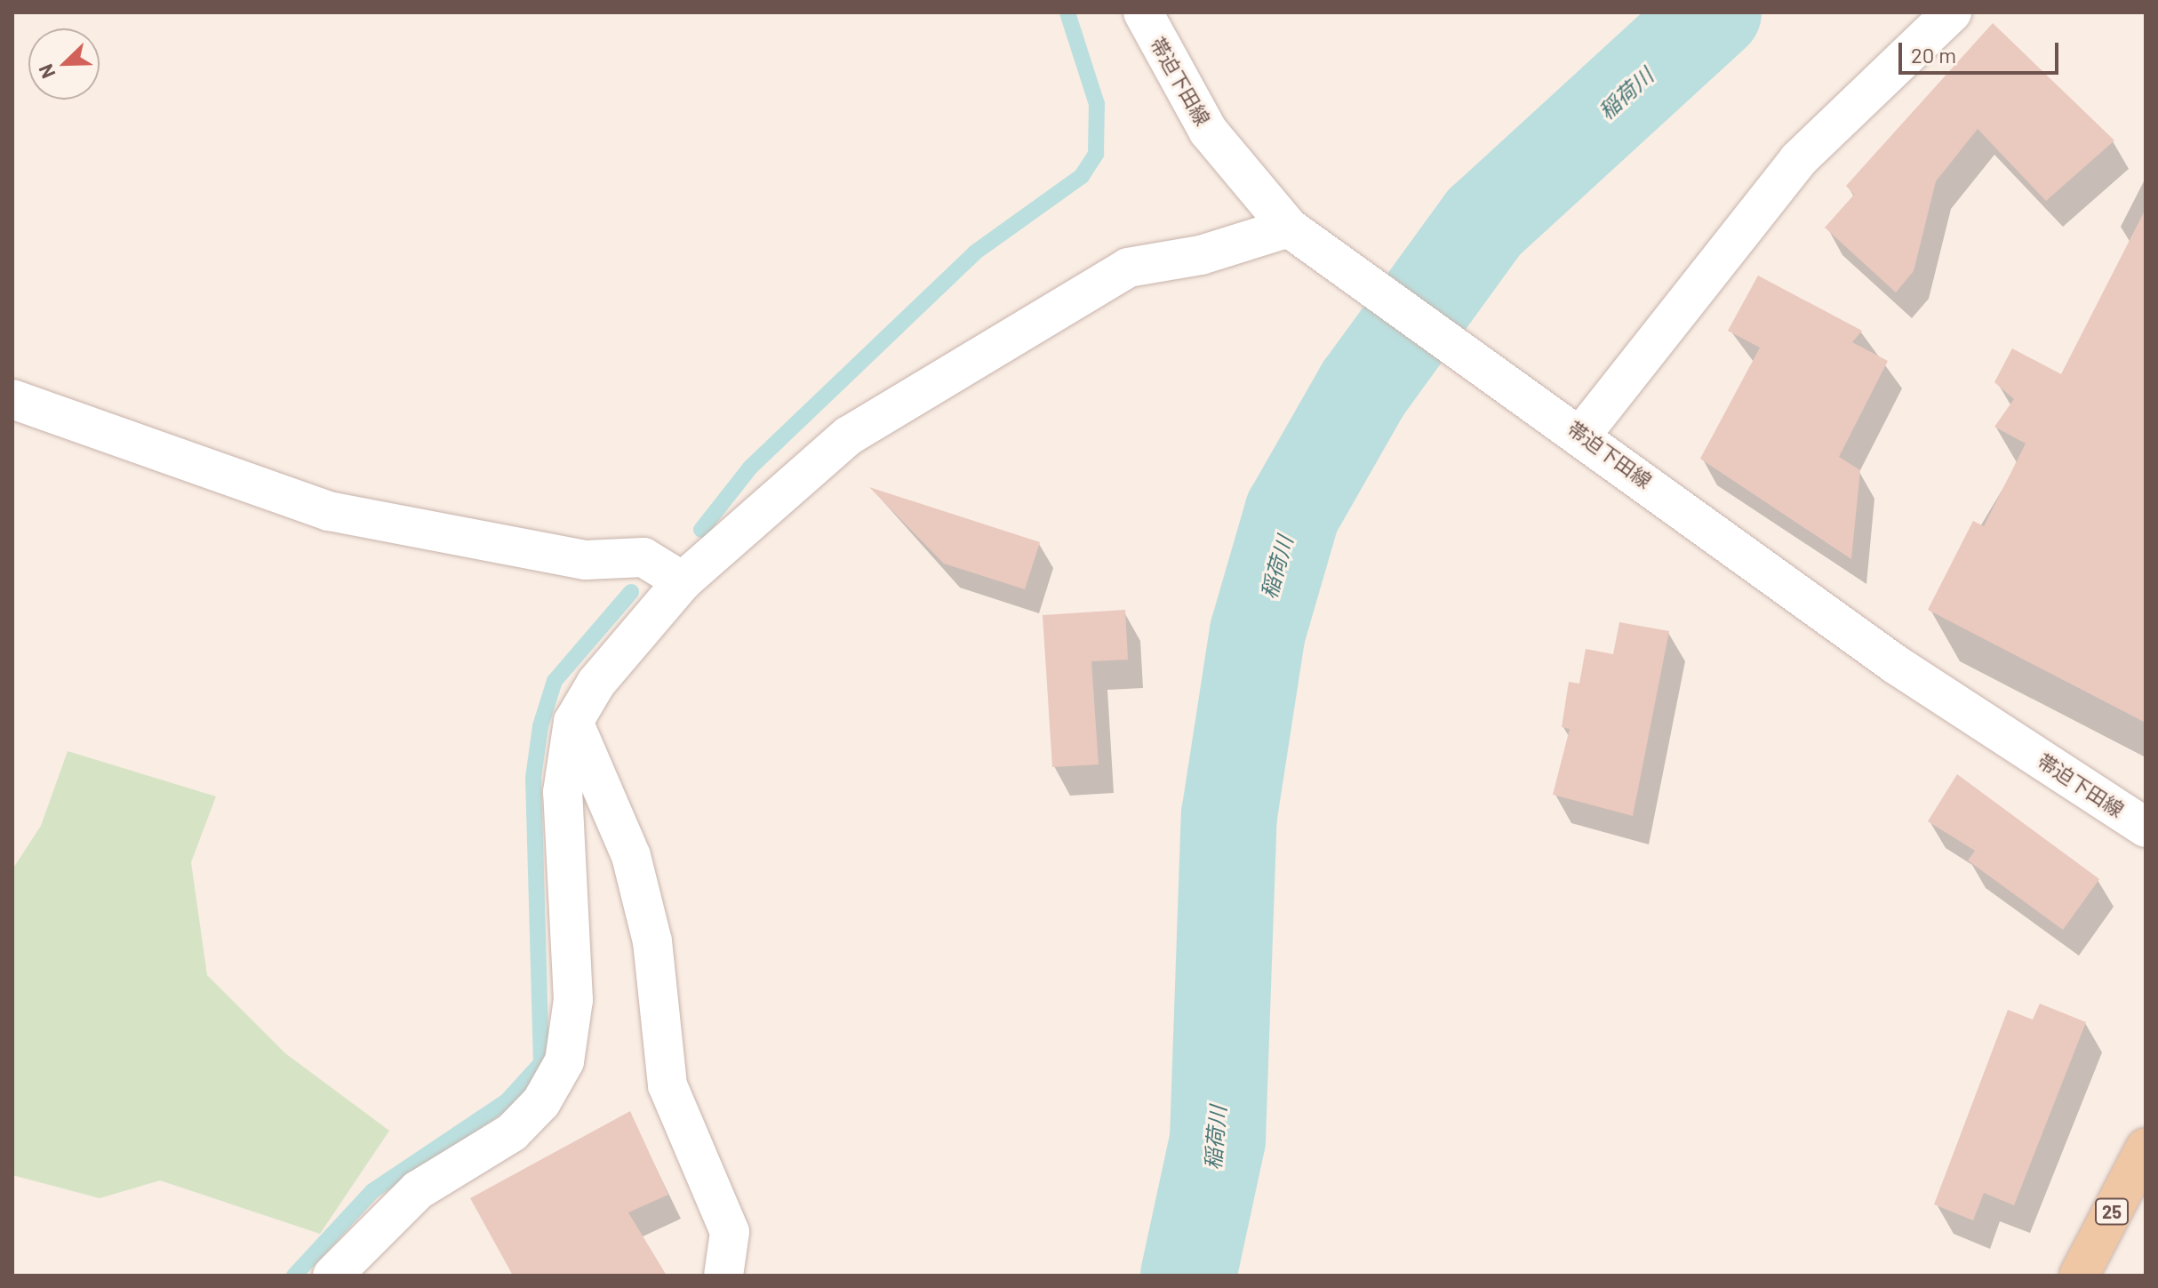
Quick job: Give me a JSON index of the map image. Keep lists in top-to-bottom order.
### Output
{
  "streets": {
    "main road": ["25"],
    "street": ["帯迫下田線"]
  },
  "water": ["稲荷川"],
  "scale_bar": "20 m",
  "north": "bottom left"
}
